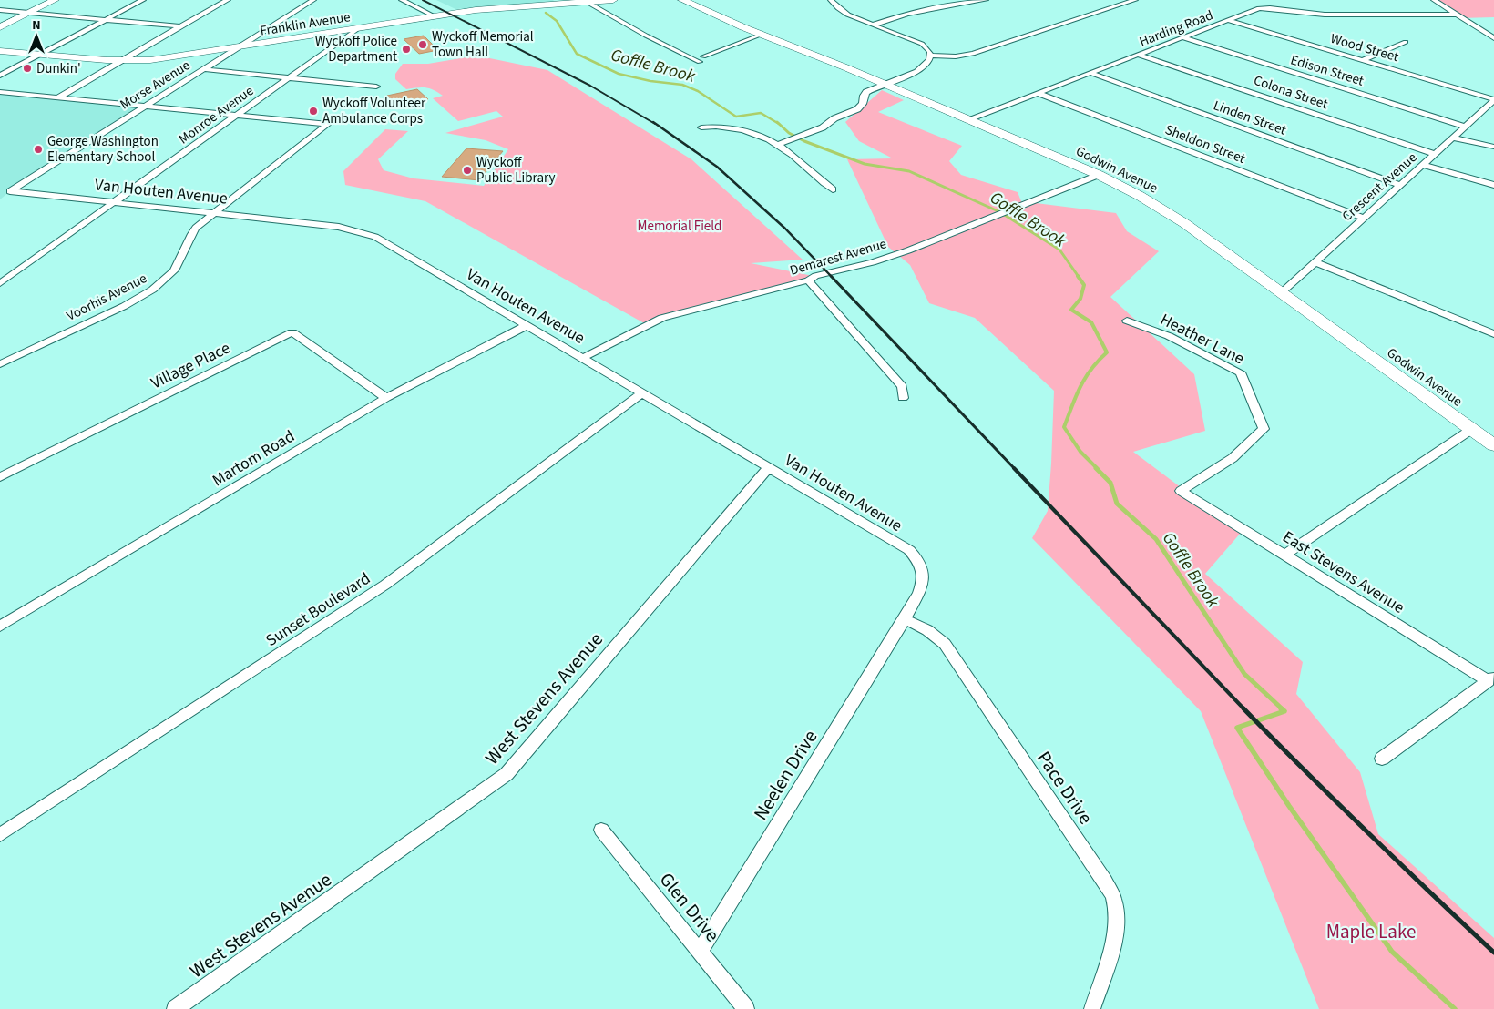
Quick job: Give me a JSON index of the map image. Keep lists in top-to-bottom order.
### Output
{
  "streets": {
    "main road": ["Franklin Avenue", "Godwin Avenue"],
    "street": [
      "Harding Road",
      "Wood Street",
      "Edison Street",
      "Morse Avenue",
      "Colona Street",
      "Monroe Avenue",
      "Linden Street",
      "Sheldon Street",
      "Crescent Avenue",
      "Van Houten Avenue",
      "Demarest Avenue",
      "Voorhis Avenue",
      "Heather Lane",
      "Village Place",
      "Martom Road",
      "East Stevens Avenue",
      "Sunset Boulevard",
      "West Stevens Avenue",
      "Neelen Drive",
      "Pace Drive",
      "Glen Drive"
    ]
  },
  "crossings": [
    ["Franklin Avenue", "Morse Avenue"],
    ["Franklin Avenue", "Monroe Avenue"],
    ["Harding Road", "Wood Street"],
    ["Harding Road", "Edison Street"],
    ["Harding Road", "Colona Street"],
    ["Harding Road", "Linden Street"],
    ["Harding Road", "Sheldon Street"],
    ["Harding Road", "Godwin Avenue"],
    ["Wood Street", "Crescent Avenue"],
    ["Edison Street", "Crescent Avenue"],
    ["Morse Avenue", "Van Houten Avenue"],
    ["Colona Street", "Crescent Avenue"],
    ["Monroe Avenue", "Van Houten Avenue"],
    ["Monroe Avenue", "Voorhis Avenue"],
    ["Linden Street", "Crescent Avenue"],
    ["Sheldon Street", "Crescent Avenue"],
    ["Godwin Avenue", "Crescent Avenue"],
    ["Godwin Avenue", "Demarest Avenue"],
    ["Van Houten Avenue", "Demarest Avenue"],
    ["Van Houten Avenue", "Voorhis Avenue"],
    ["Van Houten Avenue", "Martom Road"],
    ["Van Houten Avenue", "Sunset Boulevard"],
    ["Van Houten Avenue", "West Stevens Avenue"],
    ["Van Houten Avenue", "Neelen Drive"],
    ["Van Houten Avenue", "Pace Drive"],
    ["Heather Lane", "East Stevens Avenue"],
    ["Village Place", "Martom Road"],
    ["Neelen Drive", "Pace Drive"],
    ["Neelen Drive", "Glen Drive"]
  ],
  "water": ["Goffle Brook"],
  "parks": ["Memorial Field", "Maple Lake"],
  "places": [
    "Wyckoff Memorial Town Hall",
    "Wyckoff Police Department",
    "Dunkin'",
    "Wyckoff Volunteer Ambulance Corps",
    "George Washington Elementary School",
    "Wyckoff Public Library"
  ],
  "north": "top"
}
